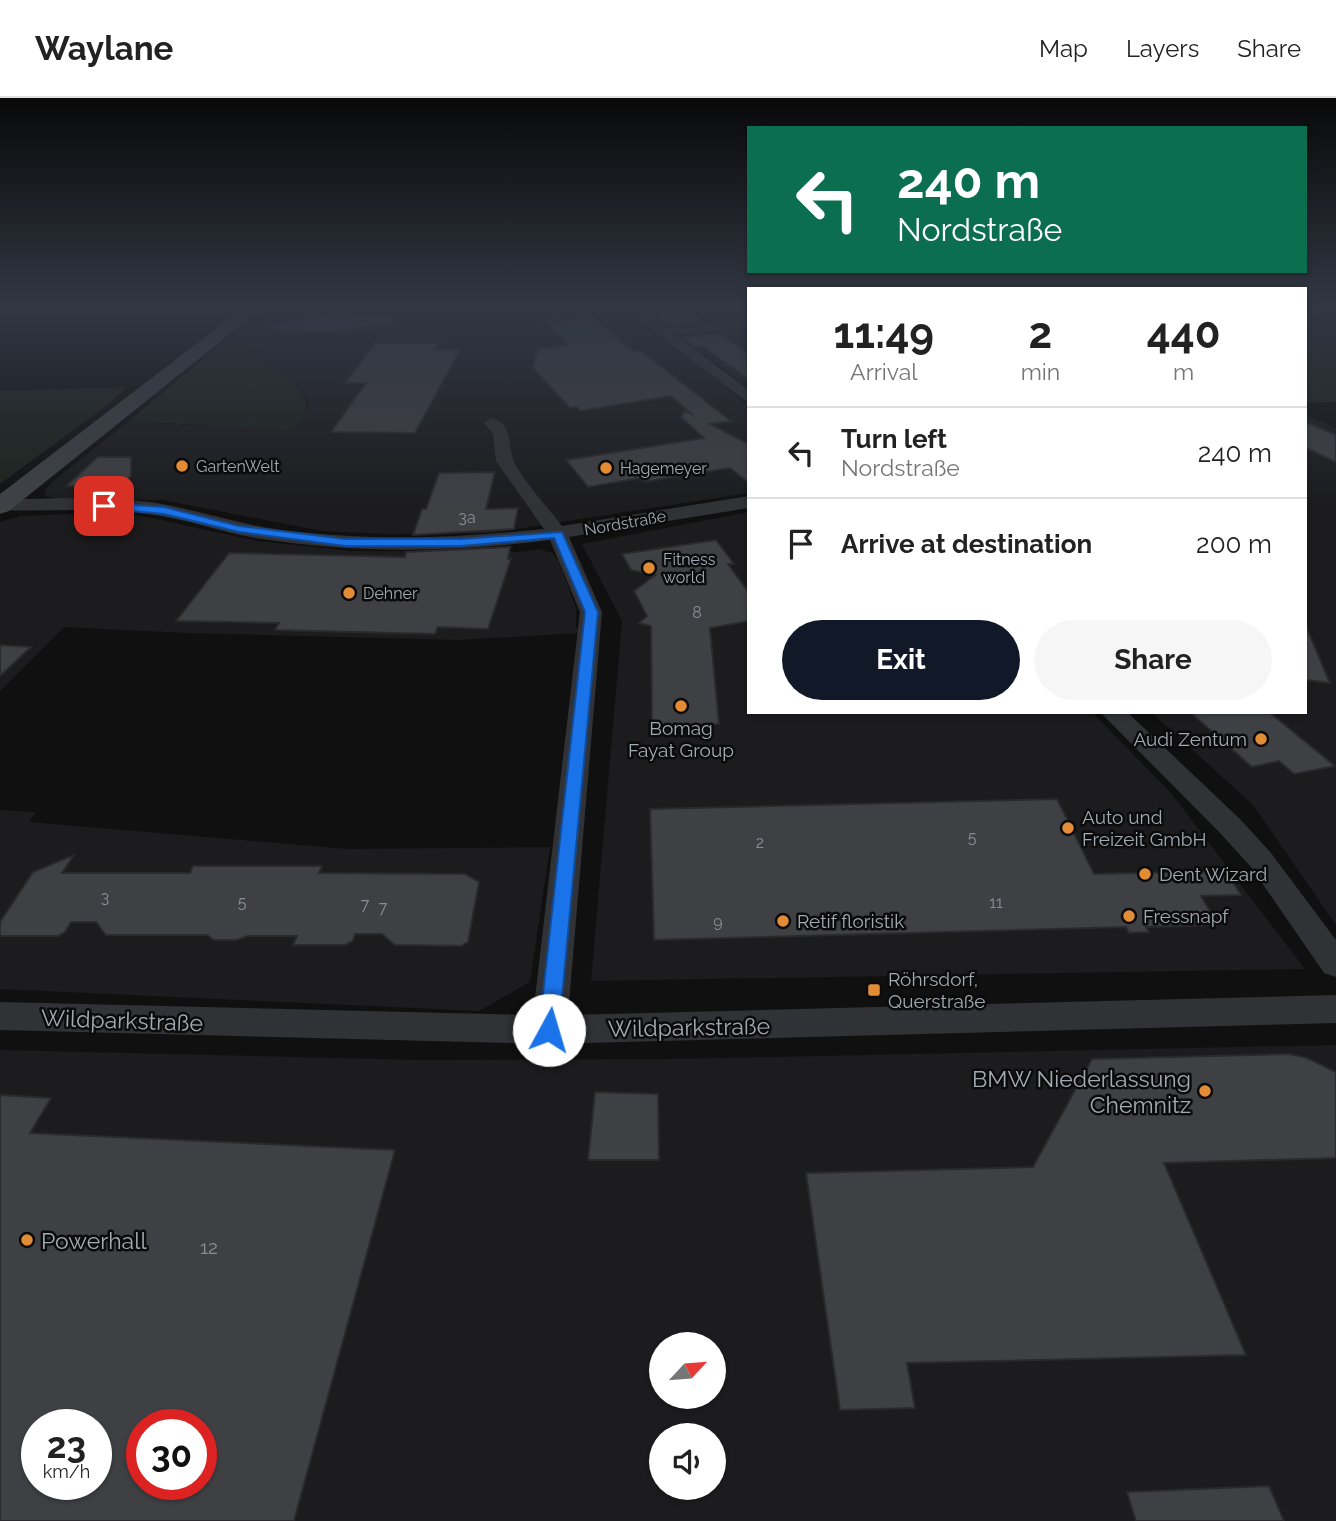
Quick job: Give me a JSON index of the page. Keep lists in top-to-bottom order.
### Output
{
  "streets": {
    "street": ["Nordstraße", "Wildparkstraße"]
  },
  "places": {
    "other": [
      "GartenWelt",
      "Hagemeyer",
      "Fitness world",
      "Dehner",
      "Bomag Fayat Group",
      "Audi Zentum",
      "Auto und Freizeit GmbH",
      "Dent Wizard",
      "Fressnapf",
      "Retif floristik",
      "BMW Niederlassung Chemnitz",
      "Powerhall"
    ],
    "transit": ["Röhrsdorf, Querstraße"]
  },
  "house_numbers": [
    "3a",
    "8",
    "5",
    "2",
    "3",
    "5",
    "11",
    "7",
    "7",
    "9",
    "12"
  ],
  "north": "top right",
  "page": {
    "header": "Waylane",
    "nav": ["Map", "Layers", "Share"],
    "turn": ["240 m", "Nordstraße"],
    "eta": [
      "11:49",
      "Arrival",
      "2",
      "min",
      "440",
      "m"
    ],
    "list": [
      {
        "name": "Turn left",
        "note": "Nordstraße",
        "value": "240 m"
      },
      {
        "name": "Arrive at destination",
        "value": "200 m"
      }
    ],
    "buttons": ["Exit", "Share"],
    "speed": "23 km/h",
    "limit": "30"
  }
}
